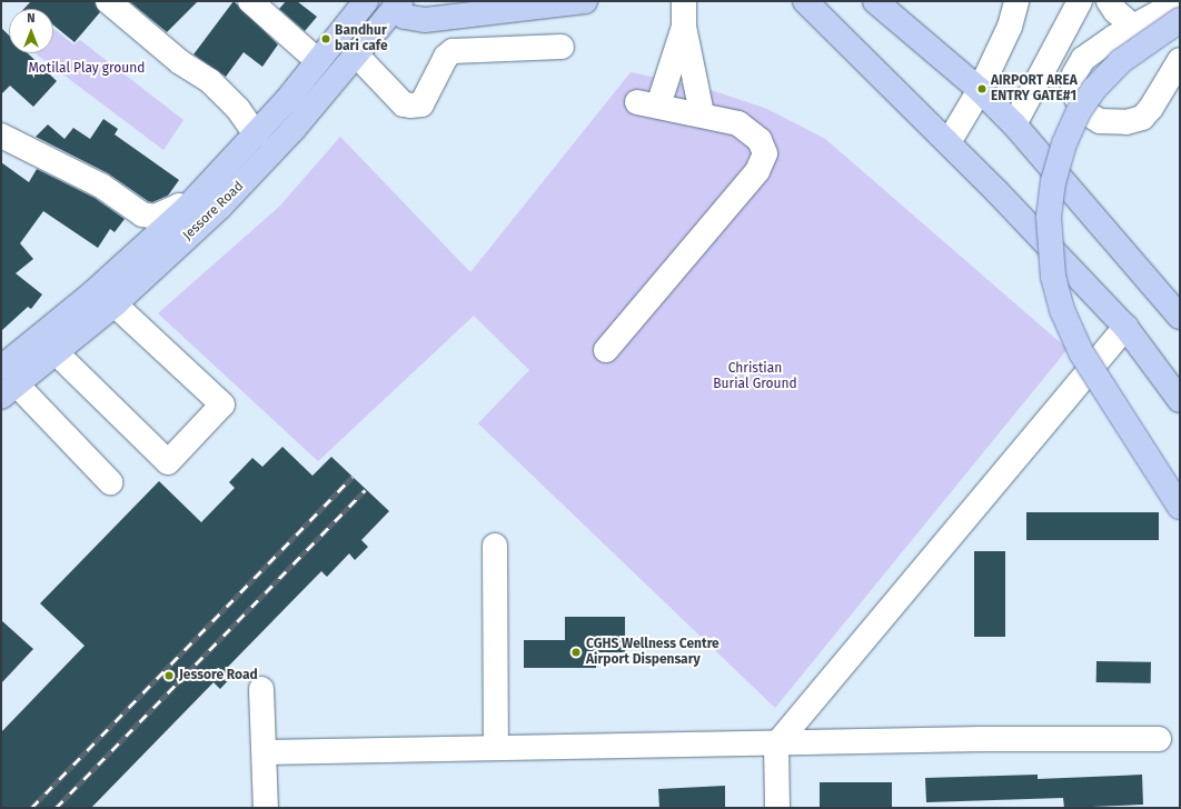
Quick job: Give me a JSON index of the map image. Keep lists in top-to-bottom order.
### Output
{
  "streets": {
    "main road": ["Jessore Road"]
  },
  "parks": ["Motilal Play ground", "Christian Burial Ground"],
  "places": [
    "Bandhur bari cafe",
    "AIRPORT AREA ENTRY GATE#1",
    "CGHS Wellness Centre Airport Dispensary",
    "Jessore Road"
  ],
  "north": "top"
}
